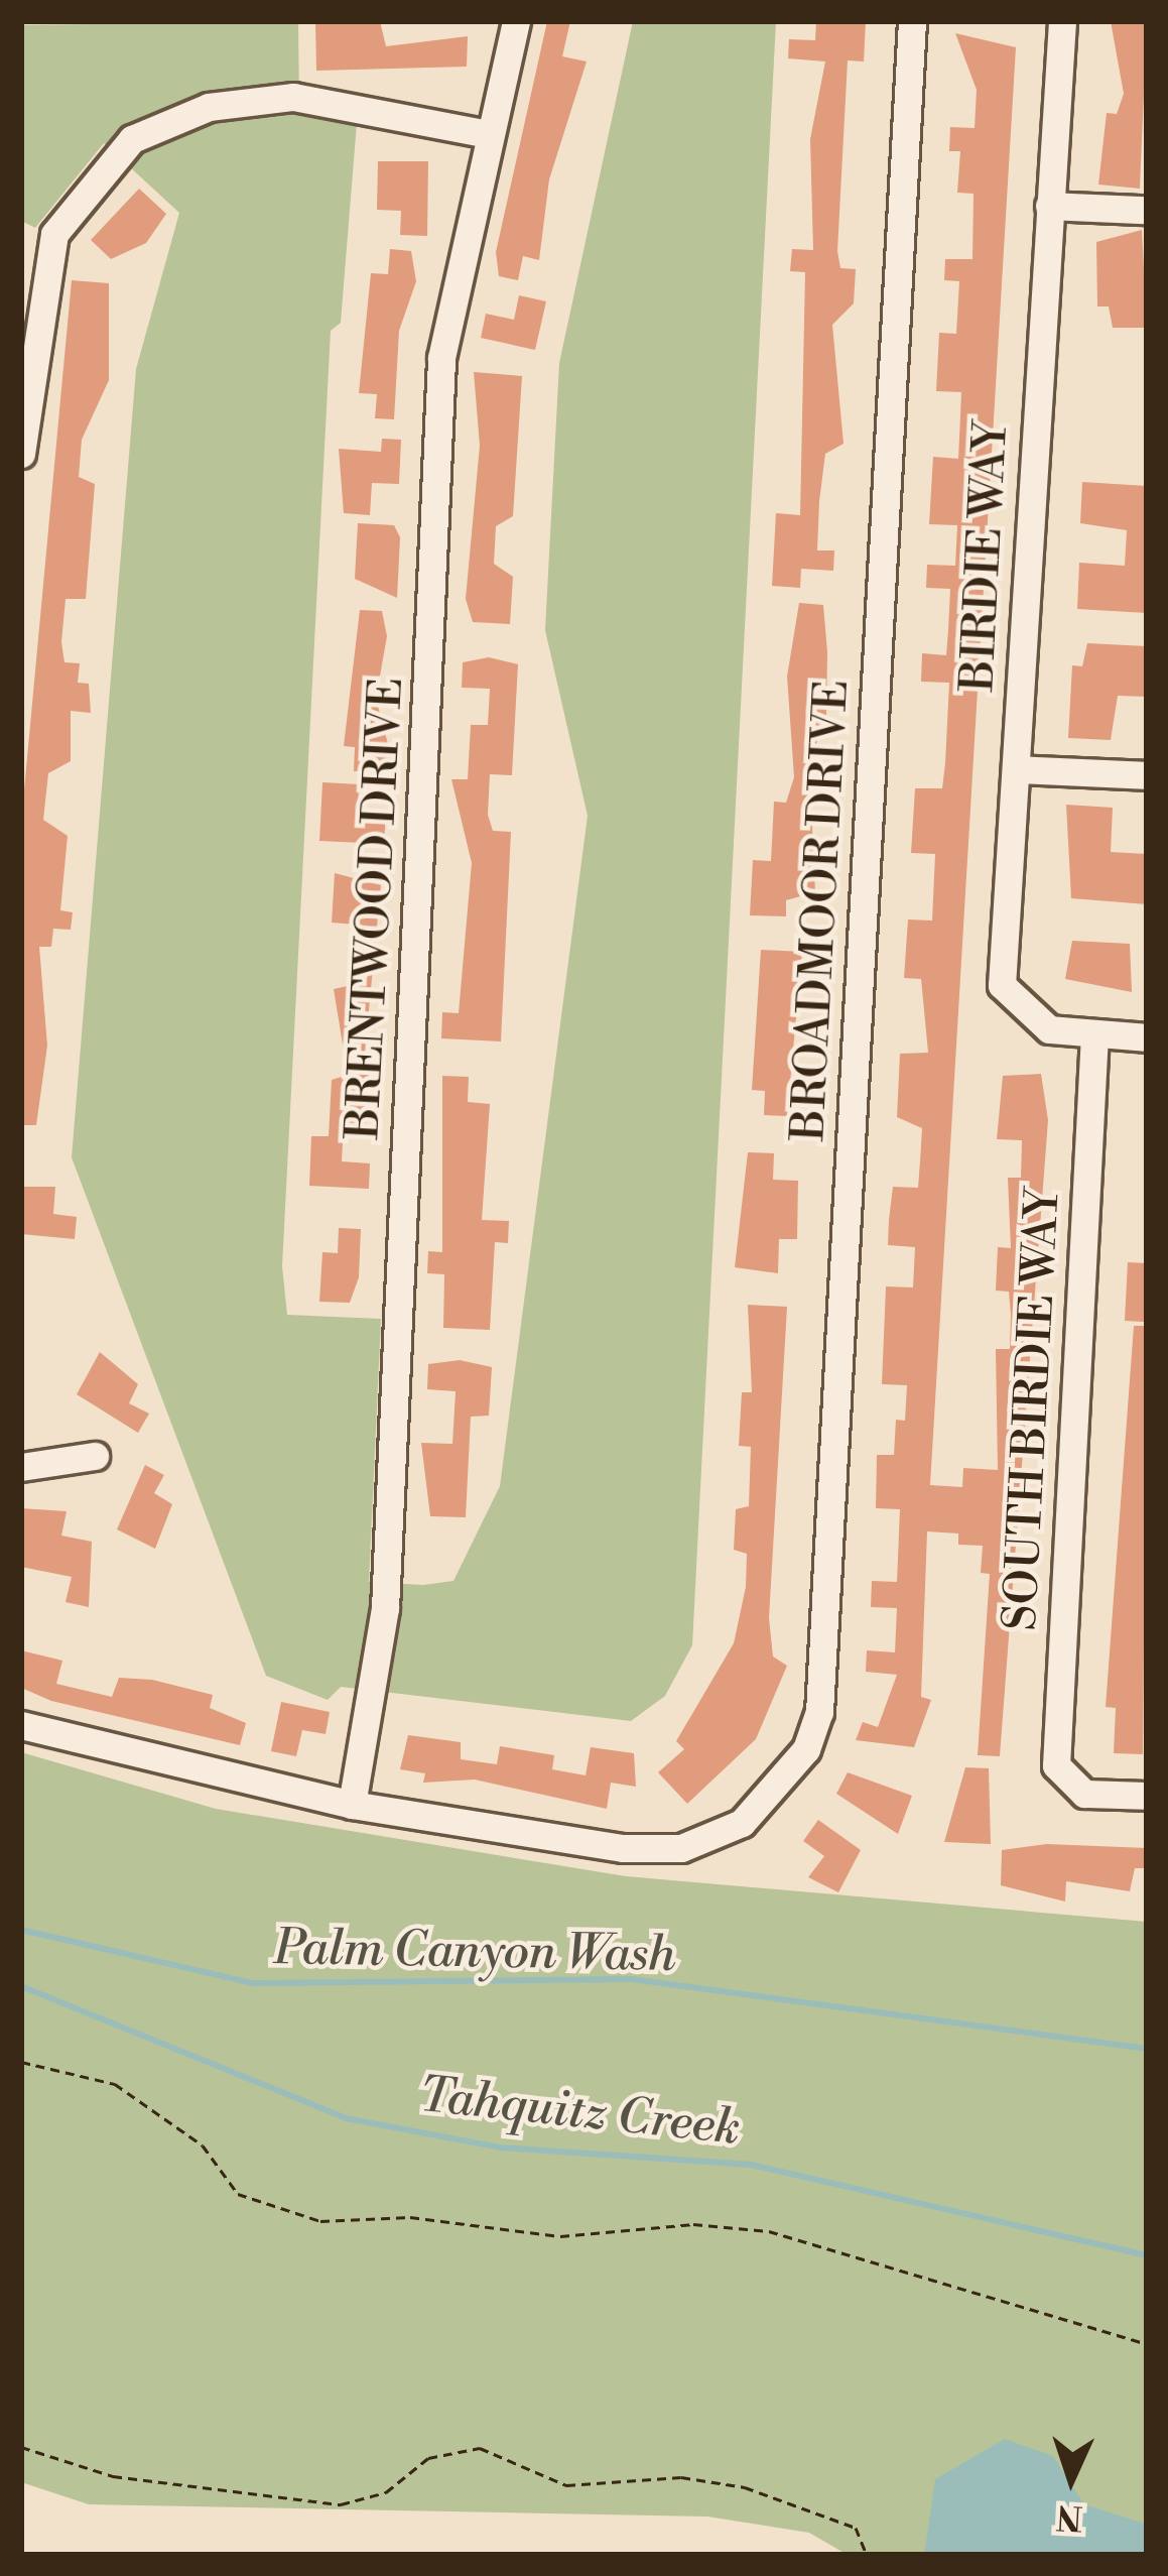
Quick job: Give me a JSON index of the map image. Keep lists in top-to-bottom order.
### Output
{
  "streets": {
    "street": [
      "BIRDIE WAY",
      "BRENTWOOD DRIVE",
      "BROADMOOR DRIVE",
      "SOUTH BIRDIE WAY"
    ]
  },
  "crossings": [
    ["BIRDIE WAY", "SOUTH BIRDIE WAY"],
    ["BRENTWOOD DRIVE", "BROADMOOR DRIVE"]
  ],
  "water": ["Palm Canyon Wash", "Tahquitz Creek"],
  "north": "bottom"
}
